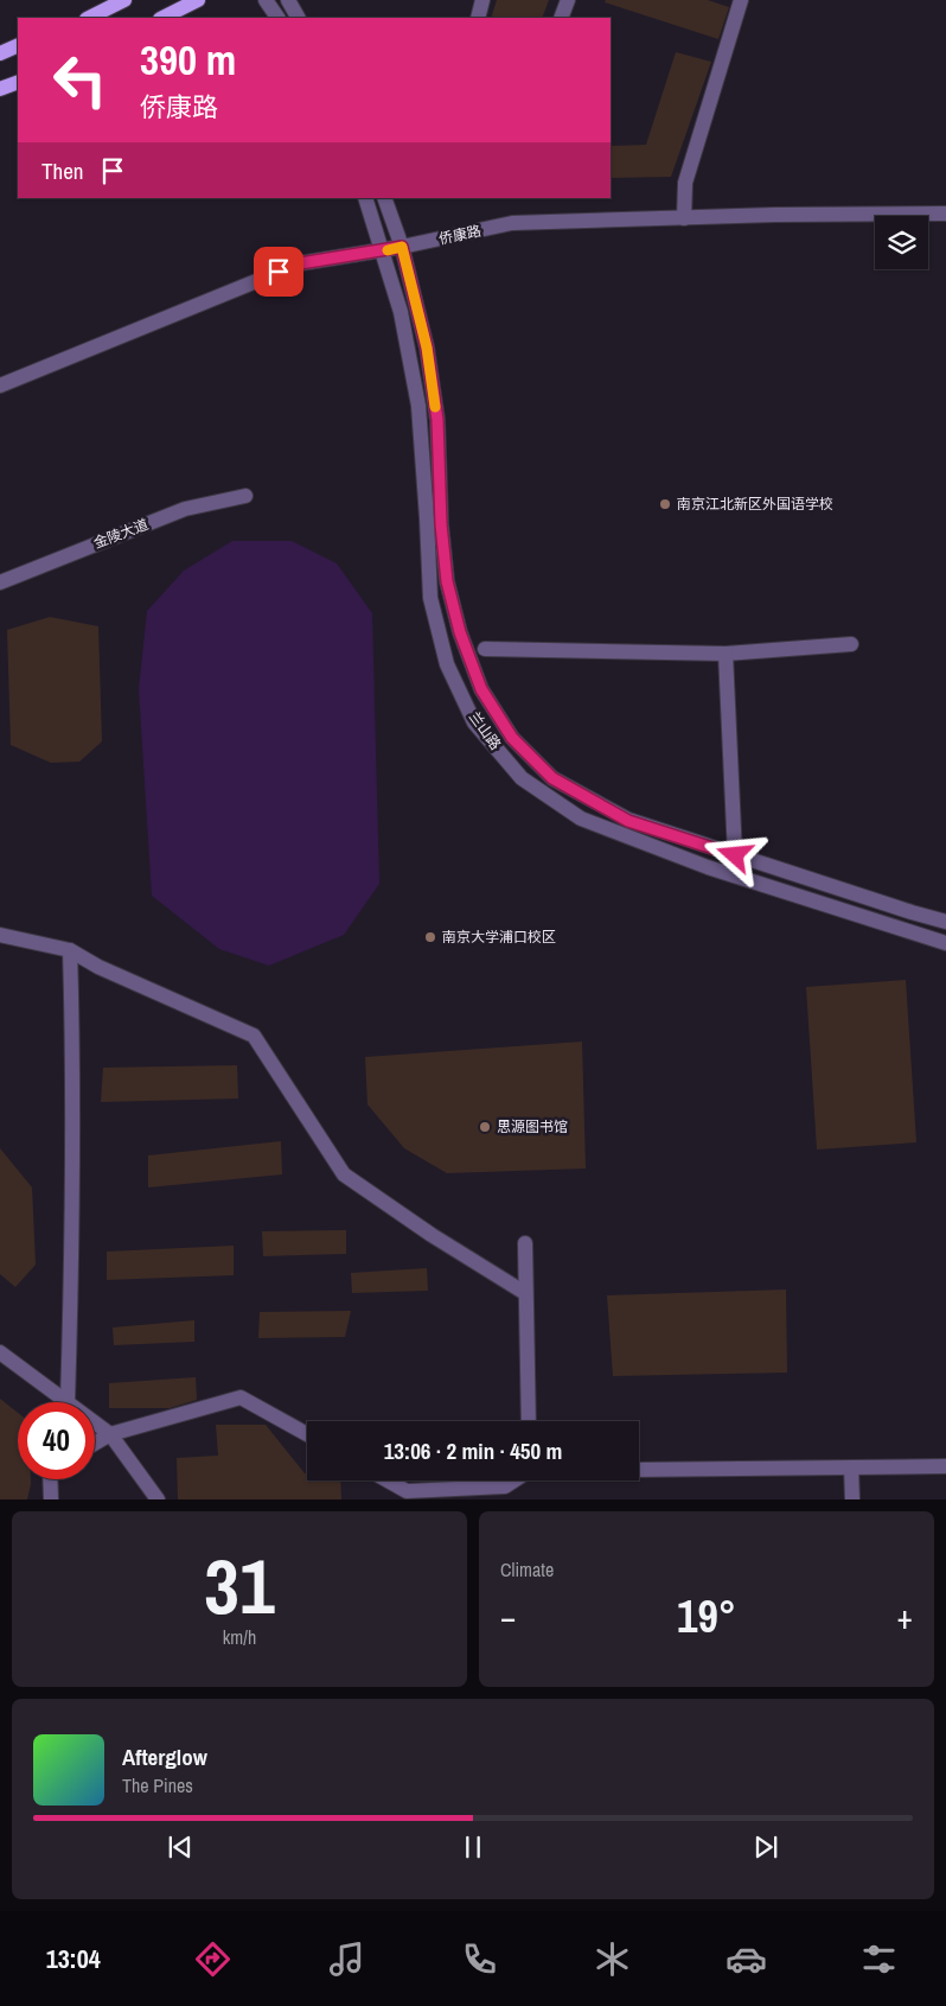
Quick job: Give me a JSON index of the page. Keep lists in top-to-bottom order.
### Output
{
  "streets": {
    "street": ["侨康路", "金陵大道", "兰山路"]
  },
  "crossings": [
    ["侨康路", "兰山路"]
  ],
  "places": ["南京江北新区外国语学校", "南京大学浦口校区", "思源图书馆"],
  "page": {
    "turn": ["390 m", "侨康路"],
    "then": "Then",
    "limit": "40",
    "trip": "13:06 · 2 min · 450 m",
    "tile": [
      ["31", "km/h"],
      "Climate"
    ],
    "heat": ["−", "19°", "+"],
    "song": ["Afterglow", "The Pines"],
    "tabs": "13:04"
  }
}
